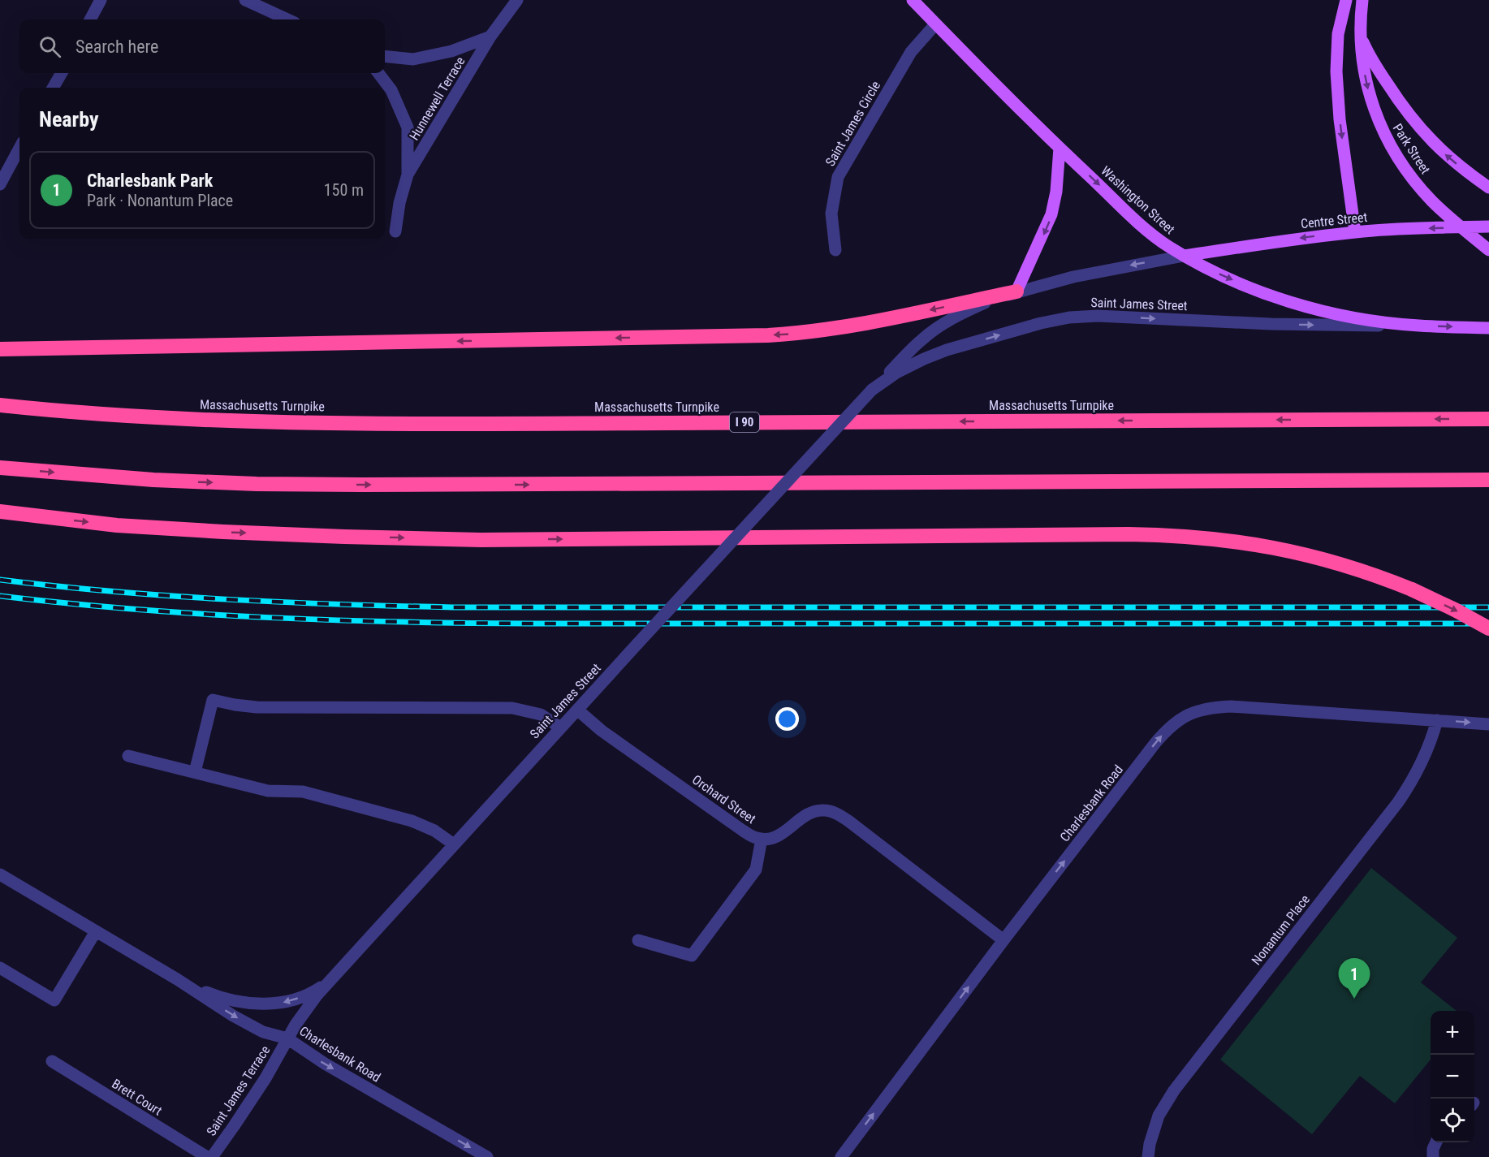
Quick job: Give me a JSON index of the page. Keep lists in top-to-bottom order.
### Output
{
  "streets": {
    "highway": ["Massachusetts Turnpike", "I 90"],
    "main road": ["Park Street", "Washington Street", "Centre Street"],
    "street": [
      "Hunnewell Terrace",
      "Saint James Circle",
      "Saint James Street",
      "Orchard Street",
      "Charlesbank Road",
      "Nonantum Place",
      "Saint James Terrace",
      "Brett Court"
    ]
  },
  "crossings": [
    ["Saint James Circle", "Washington Street"],
    ["Park Street", "Centre Street"],
    ["Washington Street", "Centre Street"],
    ["Washington Street", "Saint James Street"],
    ["Centre Street", "Saint James Street"],
    ["Saint James Street", "Orchard Street"],
    ["Saint James Street", "Charlesbank Road"],
    ["Saint James Street", "Saint James Terrace"],
    ["Orchard Street", "Charlesbank Road"],
    ["Charlesbank Road", "Nonantum Place"],
    ["Charlesbank Road", "Saint James Terrace"]
  ],
  "one_way": ["Washington Street", "Centre Street"],
  "page": {
    "search": "Search here",
    "heading": "Nearby",
    "list": [
      {
        "mark": "1",
        "name": "Charlesbank Park",
        "note": "Park · Nonantum Place",
        "value": "150 m"
      }
    ],
    "pins": "1",
    "map_buttons": ["+", "−"]
  }
}
